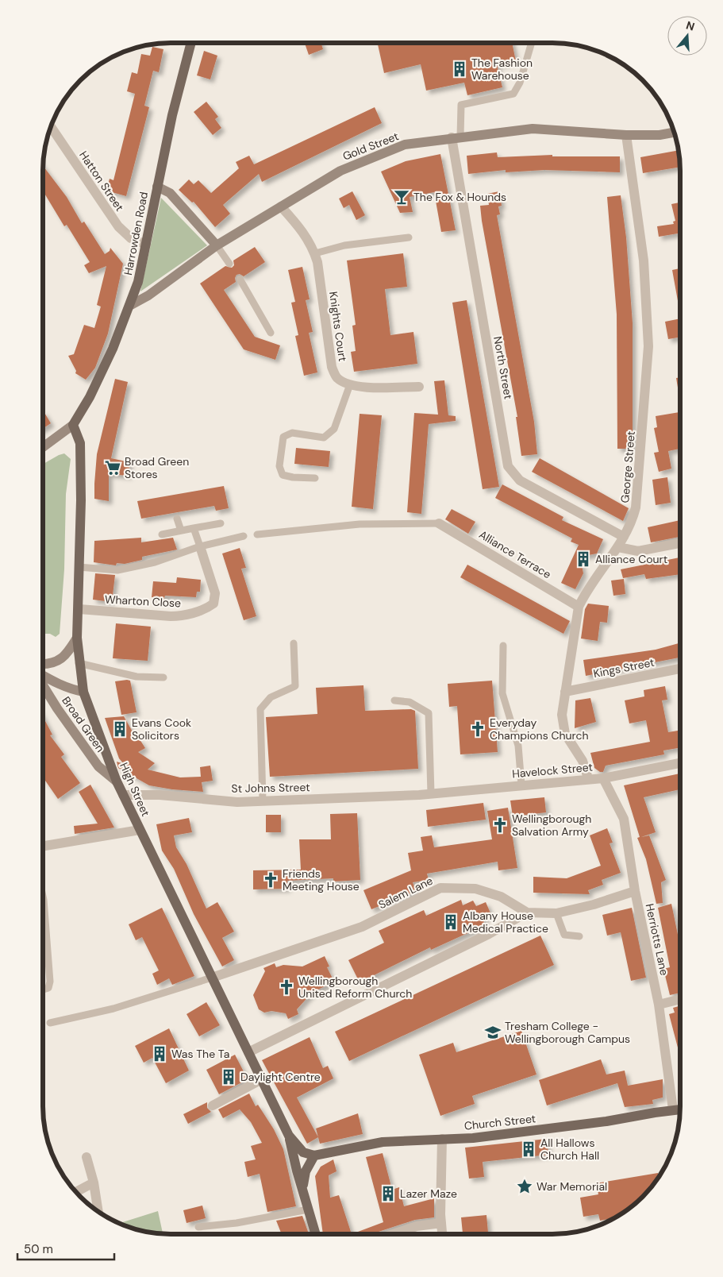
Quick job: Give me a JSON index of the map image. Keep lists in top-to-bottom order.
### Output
{
  "streets": {
    "main road": ["Harrowden Road", "High Street", "Church Street"],
    "street": [
      "Gold Street",
      "Hatton Street",
      "Knights Court",
      "North Street",
      "George Street",
      "Alliance Terrace",
      "Wharton Close",
      "Kings Street",
      "Broad Green",
      "Havelock Street",
      "St Johns Street",
      "Salem Lane",
      "Herriotts Lane"
    ]
  },
  "crossings": [
    ["Gold Street", "Harrowden Road"],
    ["Gold Street", "Knights Court"],
    ["Gold Street", "North Street"],
    ["Gold Street", "George Street"],
    ["Hatton Street", "Harrowden Road"],
    ["Harrowden Road", "High Street"],
    ["North Street", "George Street"],
    ["George Street", "Alliance Terrace"],
    ["George Street", "Kings Street"],
    ["George Street", "Havelock Street"],
    ["Wharton Close", "High Street"],
    ["Broad Green", "High Street"],
    ["Havelock Street", "St Johns Street"],
    ["Havelock Street", "Herriotts Lane"],
    ["St Johns Street", "High Street"],
    ["High Street", "Salem Lane"],
    ["High Street", "Church Street"],
    ["Salem Lane", "Herriotts Lane"],
    ["Herriotts Lane", "Church Street"]
  ],
  "places": {
    "building": [
      "The Fashion Warehouse",
      "Alliance Court",
      "Evans Cook Solicitors",
      "Albany House Medical Practice",
      "Was The Ta",
      "Daylight Centre",
      "All Hallows Church Hall",
      "Lazer Maze"
    ],
    "bar": ["The Fox & Hounds"],
    "supermarket": ["Broad Green Stores"],
    "church": [
      "Everyday Champions Church",
      "Wellingborough Salvation Army",
      "Friends Meeting House",
      "Wellingborough United Reform Church"
    ],
    "school or university": ["Tresham College - Wellingborough Campus"],
    "place": ["War Memorial"]
  },
  "scale_bar": "50 m",
  "north": "top"
}
